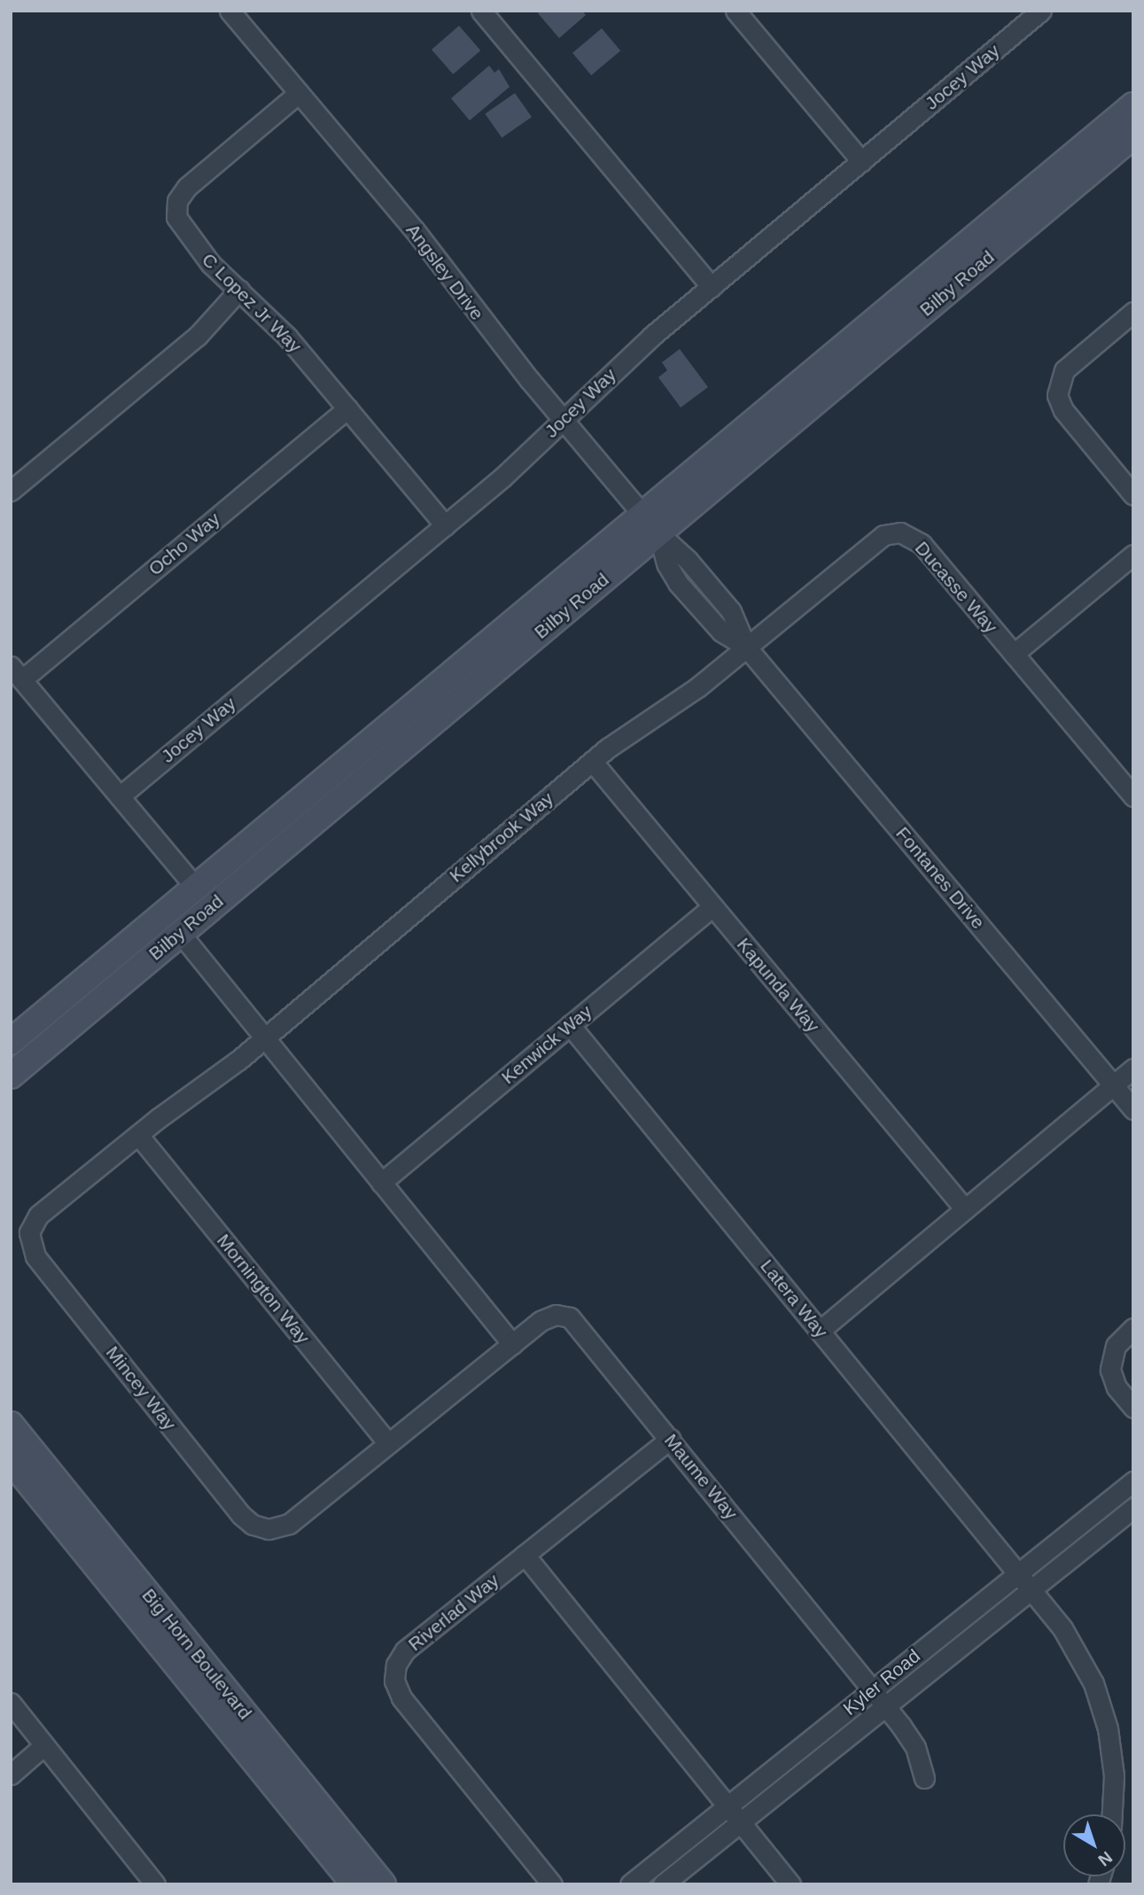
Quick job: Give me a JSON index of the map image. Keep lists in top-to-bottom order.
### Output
{
  "streets": {
    "main road": ["Bilby Road", "Big Horn Boulevard"],
    "street": [
      "Jocey Way",
      "Angsley Drive",
      "C Lopez Jr Way",
      "Ocho Way",
      "Ducasse Way",
      "Kellybrook Way",
      "Fontanes Drive",
      "Kapunda Way",
      "Kenwick Way",
      "Mornington Way",
      "Latera Way",
      "Mincey Way",
      "Maume Way",
      "Riverlad Way",
      "Kyler Road"
    ]
  },
  "crossings": [
    ["Jocey Way", "Angsley Drive"],
    ["Jocey Way", "C Lopez Jr Way"],
    ["Angsley Drive", "Bilby Road"],
    ["Angsley Drive", "C Lopez Jr Way"],
    ["Angsley Drive", "Fontanes Drive"],
    ["Bilby Road", "Fontanes Drive"],
    ["C Lopez Jr Way", "Ocho Way"],
    ["Ducasse Way", "Kellybrook Way"],
    ["Ducasse Way", "Fontanes Drive"],
    ["Kellybrook Way", "Fontanes Drive"],
    ["Kellybrook Way", "Kapunda Way"],
    ["Kellybrook Way", "Mincey Way"],
    ["Kapunda Way", "Kenwick Way"],
    ["Kenwick Way", "Latera Way"],
    ["Mornington Way", "Mincey Way"],
    ["Latera Way", "Kyler Road"],
    ["Mincey Way", "Maume Way"],
    ["Maume Way", "Riverlad Way"],
    ["Maume Way", "Kyler Road"]
  ],
  "north": "bottom right"
}
